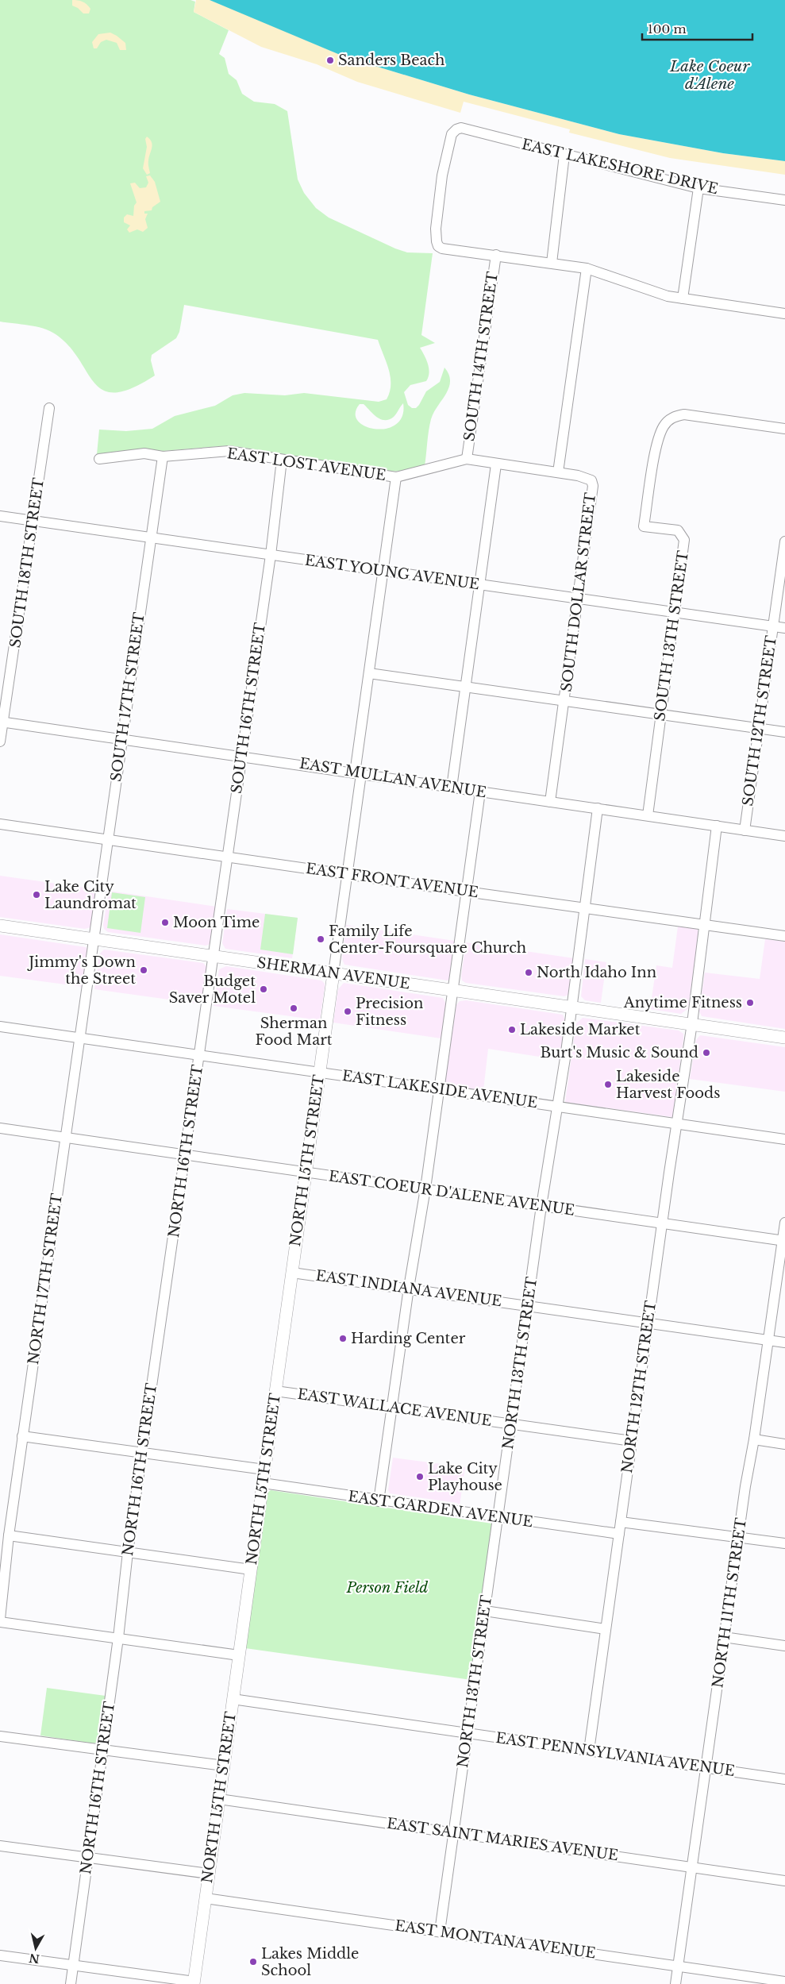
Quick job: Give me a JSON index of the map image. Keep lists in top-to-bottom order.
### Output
{
  "streets": {
    "main road": ["SHERMAN AVENUE", "NORTH 15TH STREET"],
    "street": [
      "EAST LAKESHORE DRIVE",
      "SOUTH 14TH STREET",
      "EAST LOST AVENUE",
      "SOUTH 18TH STREET",
      "EAST YOUNG AVENUE",
      "SOUTH DOLLAR STREET",
      "SOUTH 13TH STREET",
      "SOUTH 17TH STREET",
      "SOUTH 16TH STREET",
      "SOUTH 12TH STREET",
      "EAST MULLAN AVENUE",
      "EAST FRONT AVENUE",
      "EAST LAKESIDE AVENUE",
      "NORTH 16TH STREET",
      "EAST COEUR D'ALENE AVENUE",
      "NORTH 17TH STREET",
      "EAST INDIANA AVENUE",
      "NORTH 13TH STREET",
      "NORTH 12TH STREET",
      "EAST WALLACE AVENUE",
      "EAST GARDEN AVENUE",
      "NORTH 11TH STREET",
      "EAST PENNSYLVANIA AVENUE",
      "EAST SAINT MARIES AVENUE",
      "EAST MONTANA AVENUE"
    ]
  },
  "crossings": [
    ["EAST LAKESHORE DRIVE", "SOUTH 14TH STREET"],
    ["SOUTH 14TH STREET", "EAST LOST AVENUE"],
    ["EAST LOST AVENUE", "SOUTH DOLLAR STREET"],
    ["EAST LOST AVENUE", "SOUTH 17TH STREET"],
    ["EAST LOST AVENUE", "SOUTH 16TH STREET"],
    ["SOUTH 18TH STREET", "EAST YOUNG AVENUE"],
    ["SOUTH 18TH STREET", "EAST MULLAN AVENUE"],
    ["EAST YOUNG AVENUE", "SOUTH DOLLAR STREET"],
    ["EAST YOUNG AVENUE", "SOUTH 13TH STREET"],
    ["EAST YOUNG AVENUE", "SOUTH 17TH STREET"],
    ["EAST YOUNG AVENUE", "SOUTH 16TH STREET"],
    ["EAST YOUNG AVENUE", "SOUTH 12TH STREET"],
    ["SOUTH DOLLAR STREET", "EAST MULLAN AVENUE"],
    ["SOUTH 13TH STREET", "EAST MULLAN AVENUE"],
    ["SOUTH 17TH STREET", "EAST MULLAN AVENUE"],
    ["SOUTH 17TH STREET", "EAST FRONT AVENUE"],
    ["SOUTH 17TH STREET", "SHERMAN AVENUE"],
    ["SOUTH 17TH STREET", "NORTH 17TH STREET"],
    ["SOUTH 16TH STREET", "EAST MULLAN AVENUE"],
    ["SOUTH 16TH STREET", "EAST FRONT AVENUE"],
    ["SOUTH 16TH STREET", "SHERMAN AVENUE"],
    ["SOUTH 16TH STREET", "NORTH 16TH STREET"],
    ["SOUTH 12TH STREET", "EAST MULLAN AVENUE"],
    ["SHERMAN AVENUE", "NORTH 16TH STREET"],
    ["SHERMAN AVENUE", "NORTH 15TH STREET"],
    ["SHERMAN AVENUE", "NORTH 17TH STREET"],
    ["SHERMAN AVENUE", "NORTH 13TH STREET"],
    ["SHERMAN AVENUE", "NORTH 12TH STREET"],
    ["EAST LAKESIDE AVENUE", "NORTH 16TH STREET"],
    ["EAST LAKESIDE AVENUE", "NORTH 15TH STREET"],
    ["EAST LAKESIDE AVENUE", "NORTH 17TH STREET"],
    ["EAST LAKESIDE AVENUE", "NORTH 13TH STREET"],
    ["EAST LAKESIDE AVENUE", "NORTH 12TH STREET"],
    ["NORTH 16TH STREET", "EAST COEUR D'ALENE AVENUE"],
    ["NORTH 15TH STREET", "EAST COEUR D'ALENE AVENUE"],
    ["NORTH 15TH STREET", "EAST INDIANA AVENUE"],
    ["NORTH 15TH STREET", "EAST WALLACE AVENUE"],
    ["NORTH 15TH STREET", "EAST GARDEN AVENUE"],
    ["NORTH 15TH STREET", "EAST PENNSYLVANIA AVENUE"],
    ["NORTH 15TH STREET", "EAST SAINT MARIES AVENUE"],
    ["NORTH 15TH STREET", "EAST MONTANA AVENUE"],
    ["EAST COEUR D'ALENE AVENUE", "NORTH 17TH STREET"],
    ["EAST COEUR D'ALENE AVENUE", "NORTH 13TH STREET"],
    ["EAST COEUR D'ALENE AVENUE", "NORTH 12TH STREET"],
    ["EAST COEUR D'ALENE AVENUE", "NORTH 11TH STREET"],
    ["EAST INDIANA AVENUE", "NORTH 13TH STREET"],
    ["EAST INDIANA AVENUE", "NORTH 12TH STREET"],
    ["EAST INDIANA AVENUE", "NORTH 11TH STREET"],
    ["NORTH 13TH STREET", "EAST WALLACE AVENUE"],
    ["NORTH 13TH STREET", "EAST GARDEN AVENUE"],
    ["NORTH 13TH STREET", "EAST PENNSYLVANIA AVENUE"],
    ["NORTH 13TH STREET", "EAST SAINT MARIES AVENUE"],
    ["NORTH 13TH STREET", "EAST MONTANA AVENUE"],
    ["NORTH 12TH STREET", "EAST WALLACE AVENUE"],
    ["NORTH 12TH STREET", "EAST GARDEN AVENUE"],
    ["NORTH 12TH STREET", "EAST PENNSYLVANIA AVENUE"],
    ["NORTH 11TH STREET", "EAST PENNSYLVANIA AVENUE"],
    ["NORTH 11TH STREET", "EAST SAINT MARIES AVENUE"],
    ["NORTH 11TH STREET", "EAST MONTANA AVENUE"]
  ],
  "water": ["Lake Coeur d'Alene"],
  "parks": ["Person Field"],
  "places": [
    "Sanders Beach",
    "Lake City Laundromat",
    "Moon Time",
    "Family Life Center-Foursquare Church",
    "Jimmy's Down the Street",
    "North Idaho Inn",
    "Budget Saver Motel",
    "Anytime Fitness",
    "Sherman Food Mart",
    "Precision Fitness",
    "Lakeside Market",
    "Burt's Music & Sound",
    "Lakeside Harvest Foods",
    "Harding Center",
    "Lake City Playhouse",
    "Lakes Middle School"
  ],
  "scale_bar": "100 m",
  "north": "bottom"
}
